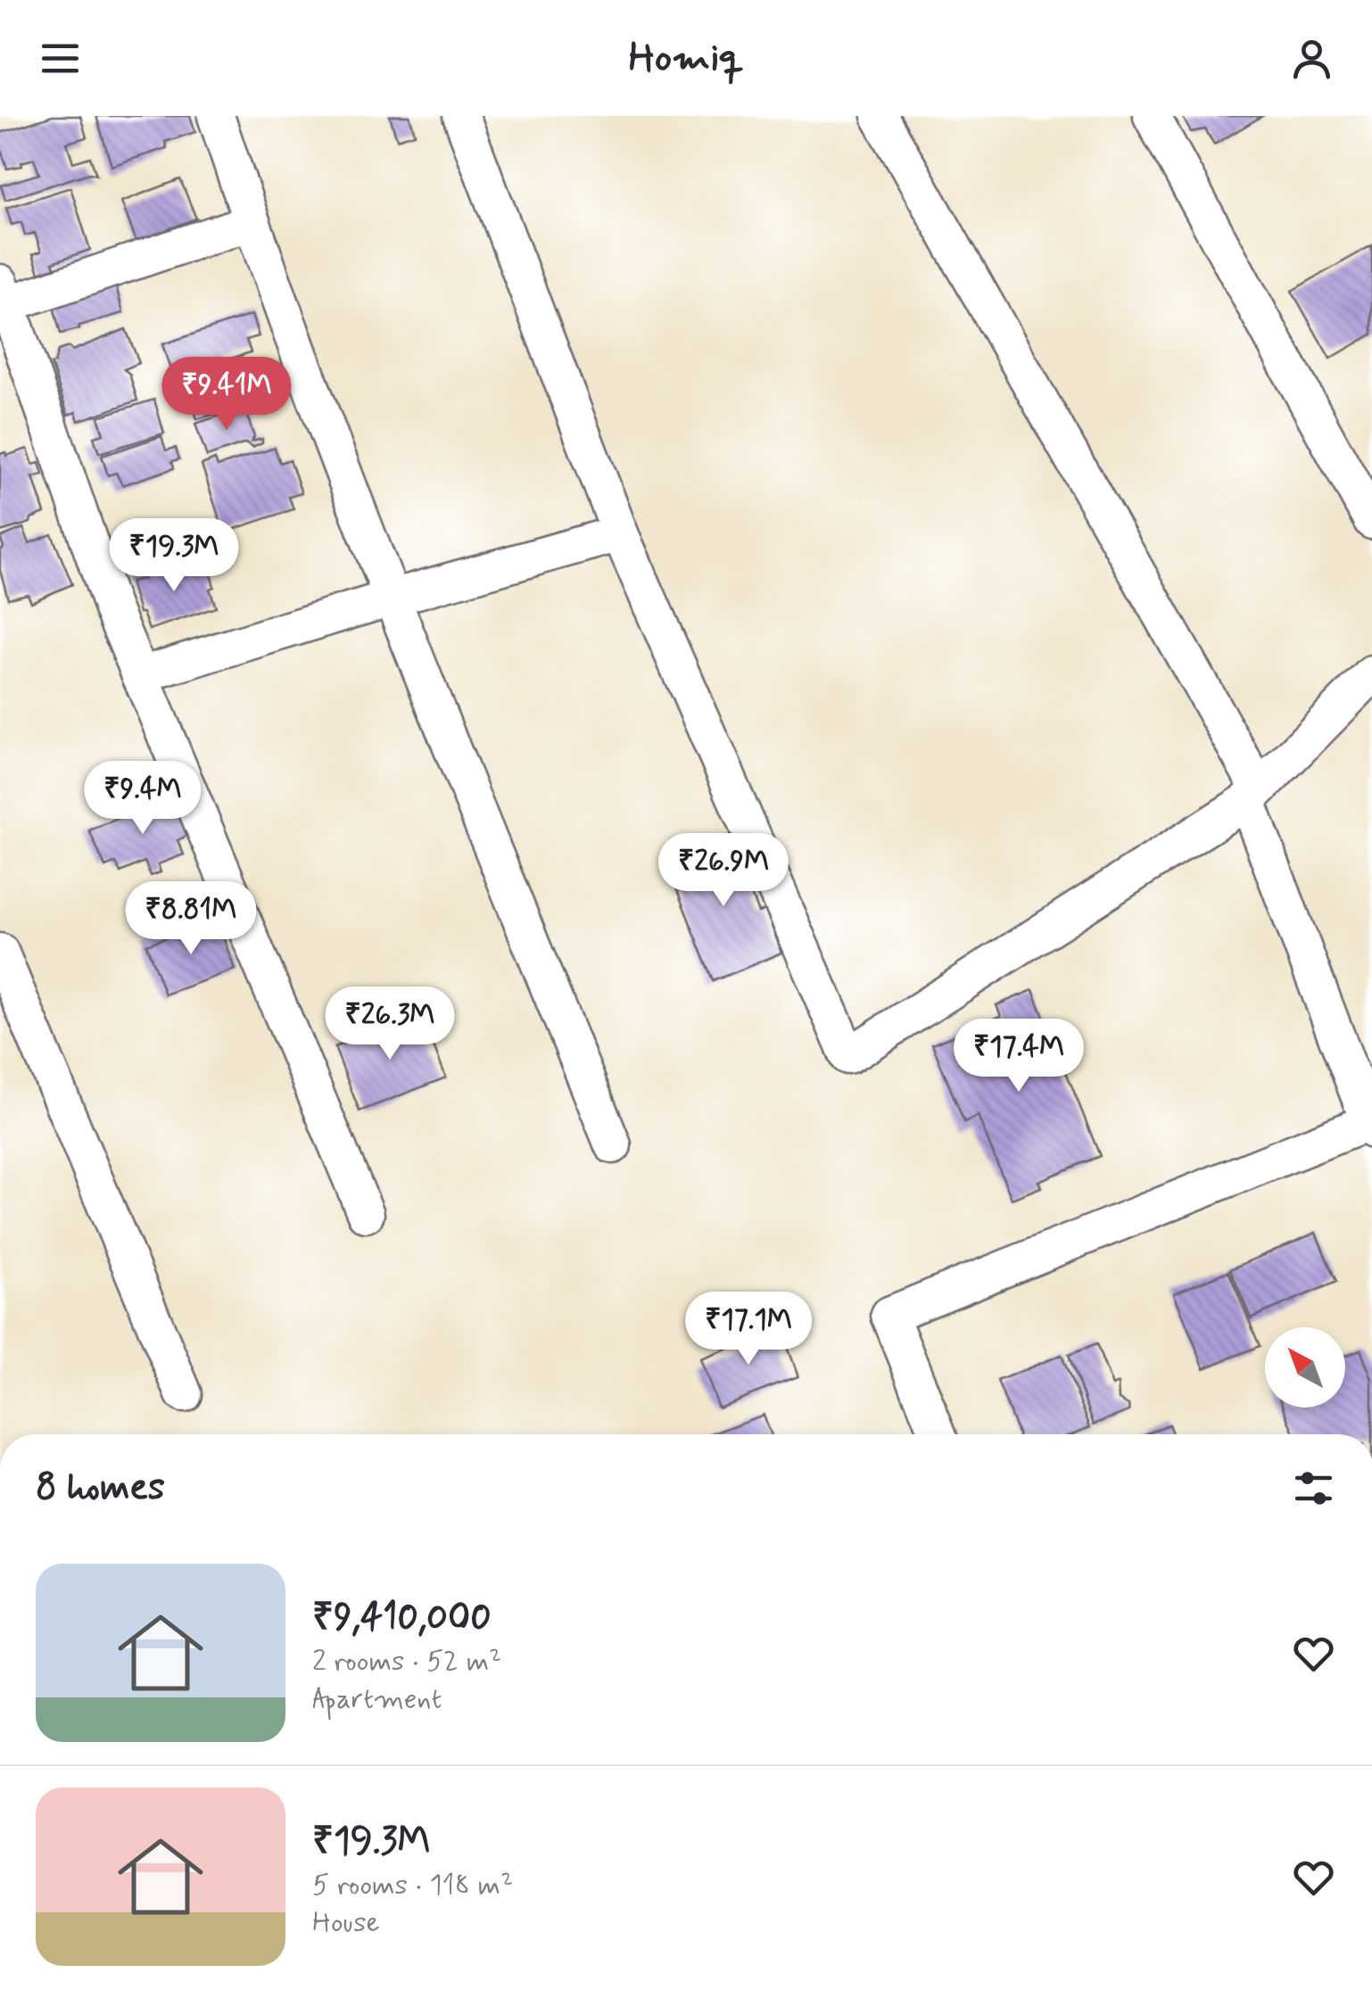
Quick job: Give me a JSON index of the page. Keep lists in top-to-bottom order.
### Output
{
  "north": "top left",
  "page": {
    "header": "Homiq",
    "price": [
      "₹9.41M",
      "₹19.3M",
      "₹9.4M",
      "₹26.9M",
      "₹8.81M",
      "₹26.3M",
      "₹17.4M",
      "₹17.1M"
    ],
    "heading": "8 homes",
    "list": [
      {
        "name": "₹9,410,000",
        "note": "2 rooms · 52 m² · Apartment"
      },
      {
        "name": "₹19.3M",
        "note": "5 rooms · 118 m² · House"
      }
    ]
  }
}
